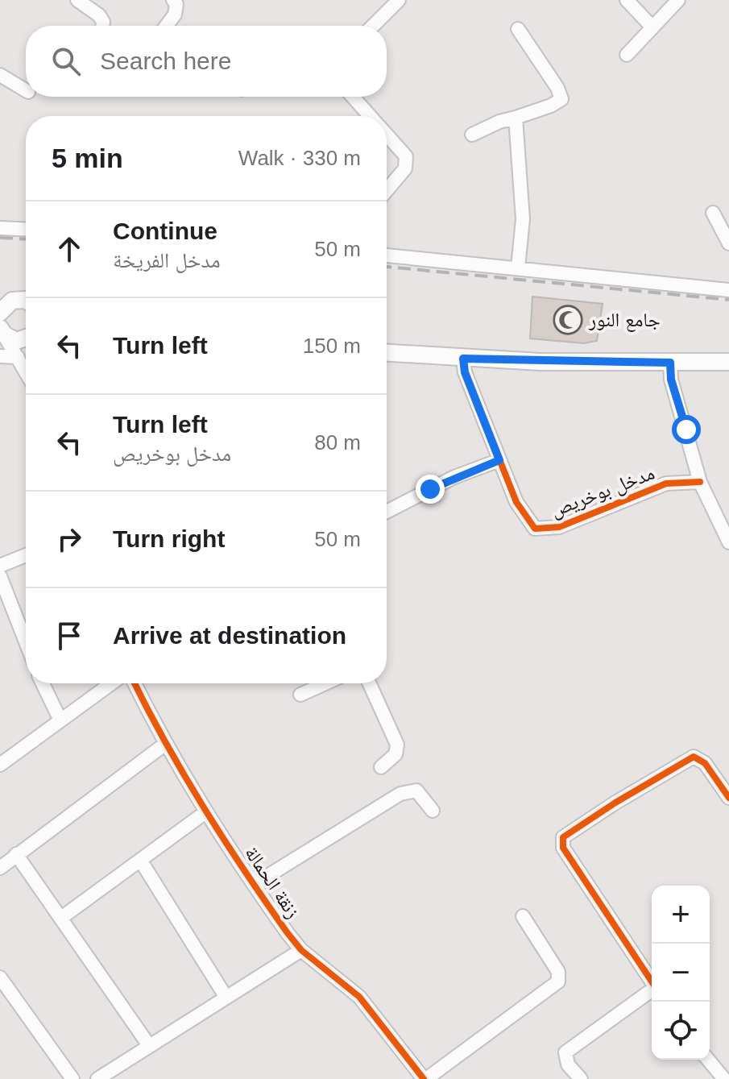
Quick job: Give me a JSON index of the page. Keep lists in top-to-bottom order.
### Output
{
  "streets": {
    "street": ["مدخل بوخريص", "زنقة الحمالة"]
  },
  "places": {
    "mosque": ["جامع النور"]
  },
  "page": {
    "search": "Search here",
    "heading": ["5 min", "Walk · 330 m"],
    "list": [
      ["Continue", "مدخل الفريخة", "50 m"],
      ["Turn left", "150 m"],
      ["Turn left", "مدخل بوخريص", "80 m"],
      ["Turn right", "50 m"],
      "Arrive at destination"
    ],
    "map_buttons": ["+", "−"]
  }
}
